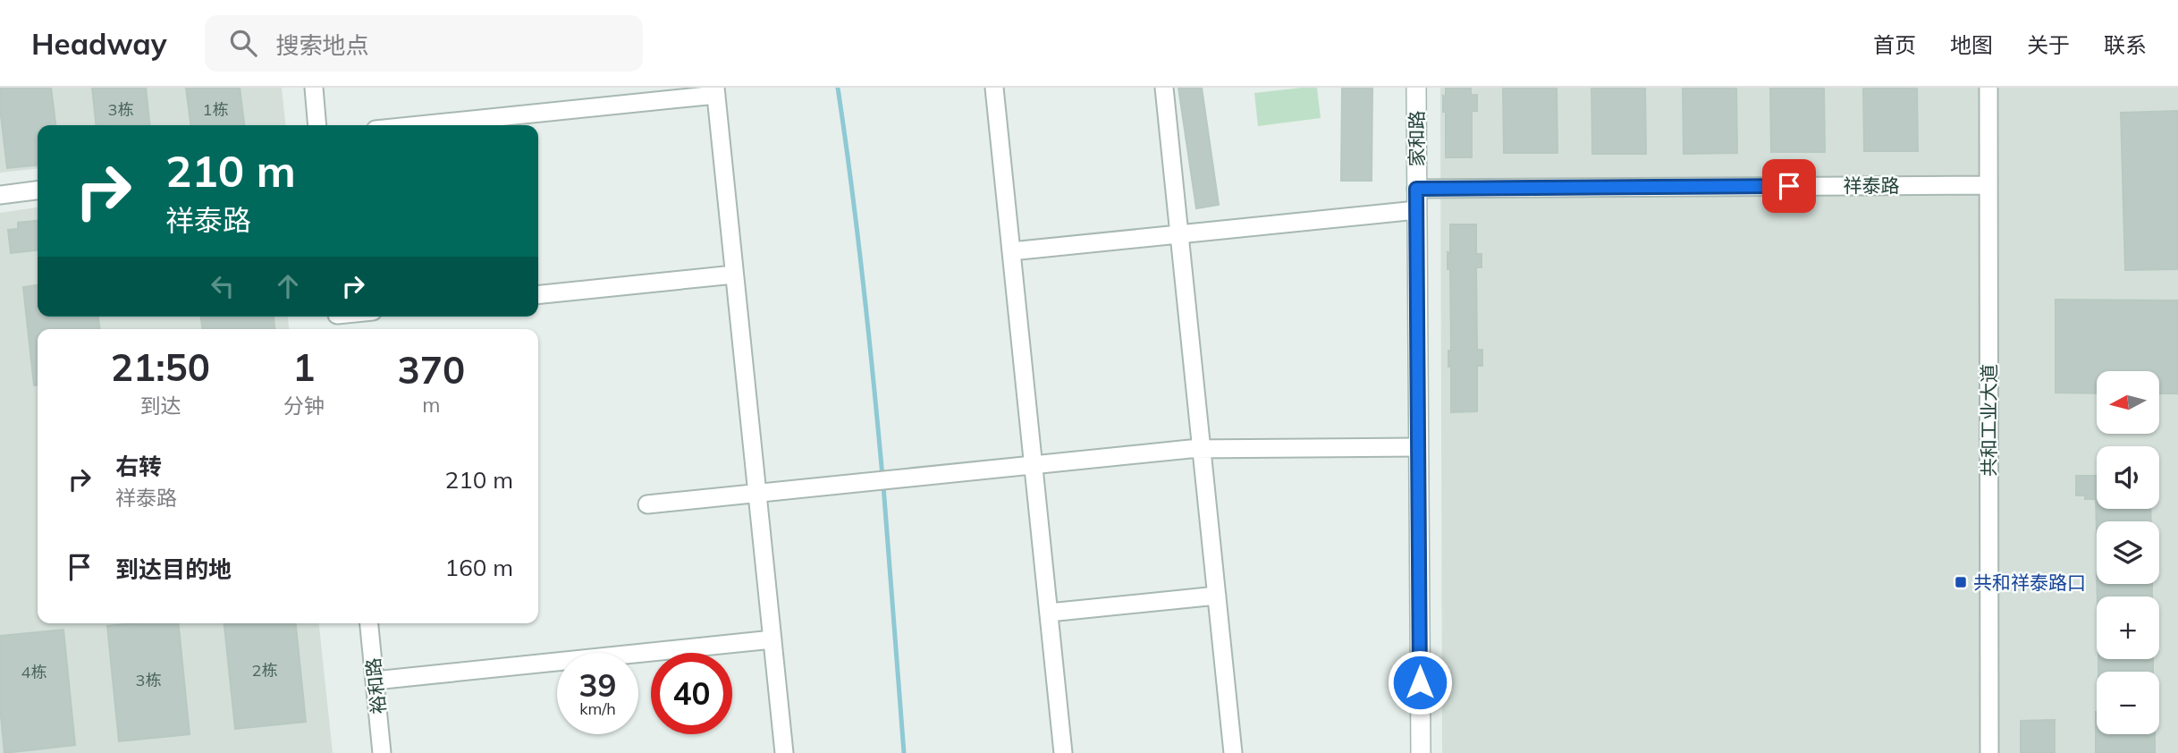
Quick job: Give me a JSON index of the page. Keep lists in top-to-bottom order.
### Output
{
  "streets": {
    "street": [
      "家和路",
      "祥泰路",
      "共和工业大道",
      "裕和路"
    ]
  },
  "crossings": [
    ["家和路", "祥泰路"],
    ["祥泰路", "共和工业大道"]
  ],
  "places": {
    "transit": ["共和祥泰路口"]
  },
  "house_numbers": [
    "3栋",
    "1栋",
    "2栋",
    "4栋",
    "3栋"
  ],
  "north": "left",
  "page": {
    "header": "Headway",
    "search": "搜索地点",
    "nav": [
      "首页",
      "地图",
      "关于",
      "联系"
    ],
    "turn": ["210 m", "祥泰路"],
    "eta": [
      "21:50",
      "到达",
      "1",
      "分钟",
      "370",
      "m"
    ],
    "map_buttons": ["+", "−"],
    "list": [
      {
        "name": "右转",
        "note": "祥泰路",
        "value": "210 m"
      },
      {
        "name": "到达目的地",
        "value": "160 m"
      }
    ],
    "speed": "39 km/h",
    "limit": "40"
  }
}
